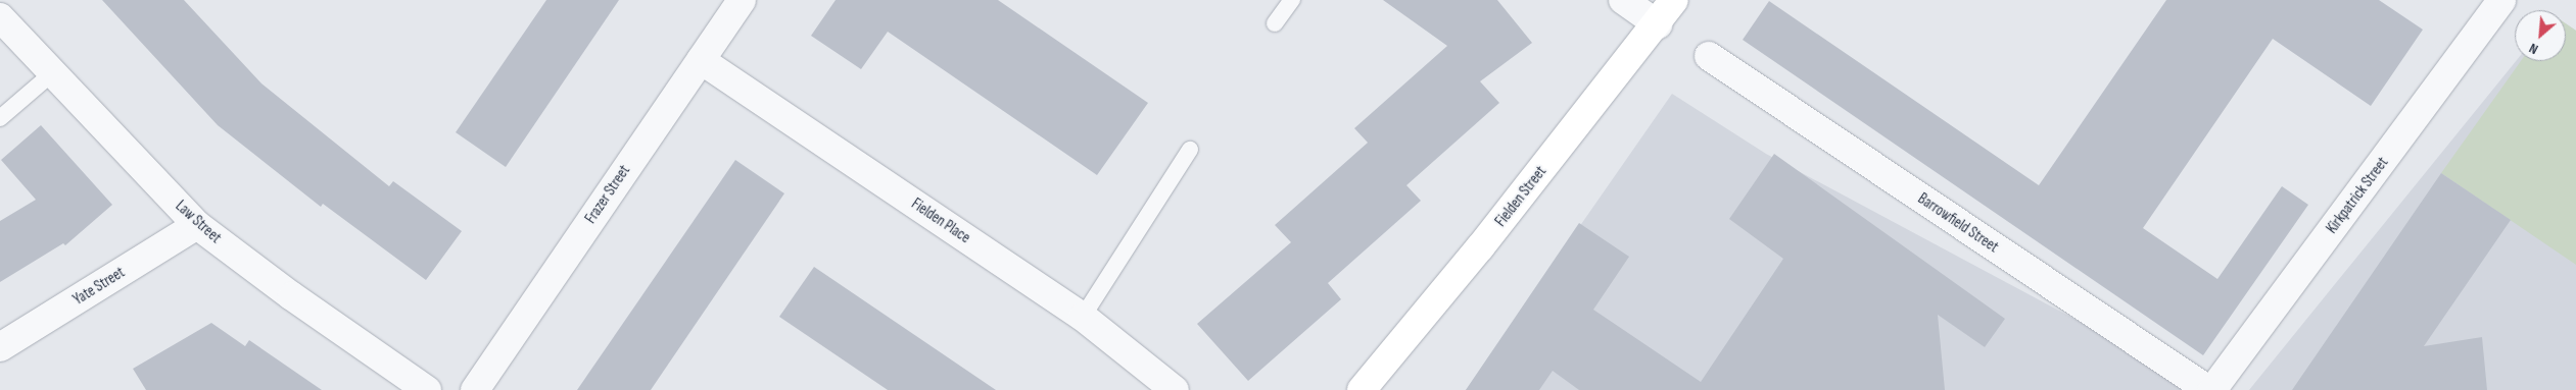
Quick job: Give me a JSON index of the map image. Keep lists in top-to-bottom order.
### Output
{
  "streets": {
    "main road": ["Fielden Street"],
    "street": [
      "Frazer Street",
      "Kirkpatrick Street",
      "Fielden Place",
      "Law Street",
      "Barrowfield Street",
      "Yate Street"
    ]
  },
  "crossings": [
    ["Frazer Street", "Fielden Place"],
    ["Law Street", "Yate Street"]
  ],
  "north": "bottom left"
}
